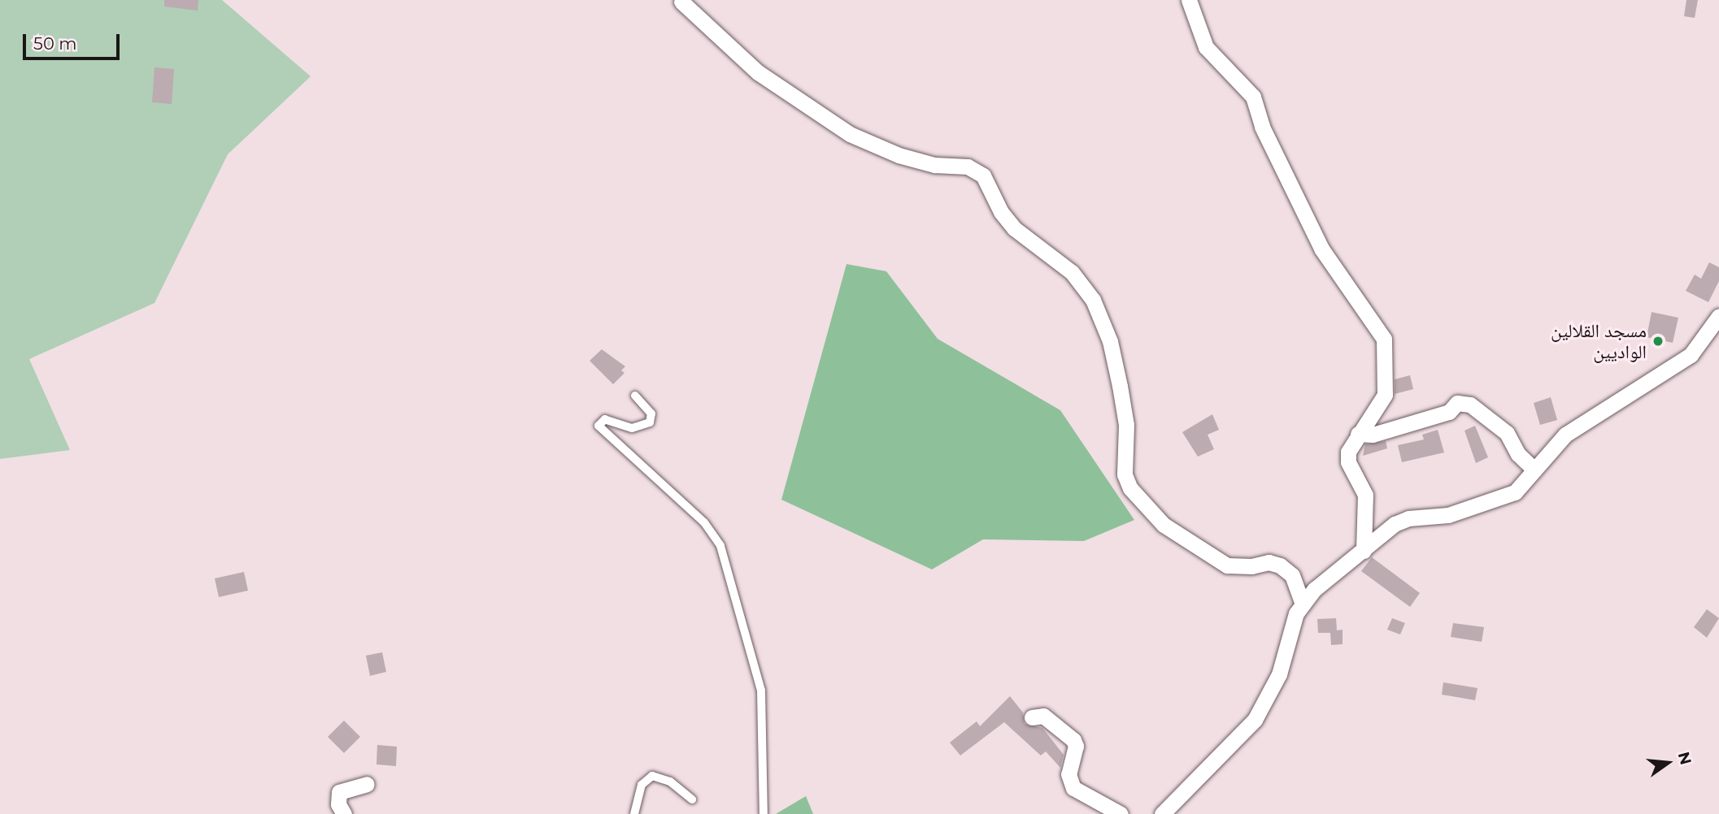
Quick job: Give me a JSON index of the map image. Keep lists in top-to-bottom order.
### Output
{
  "places": ["مسجد القلالين الواديين"],
  "scale_bar": "50 m",
  "north": "right"
}
